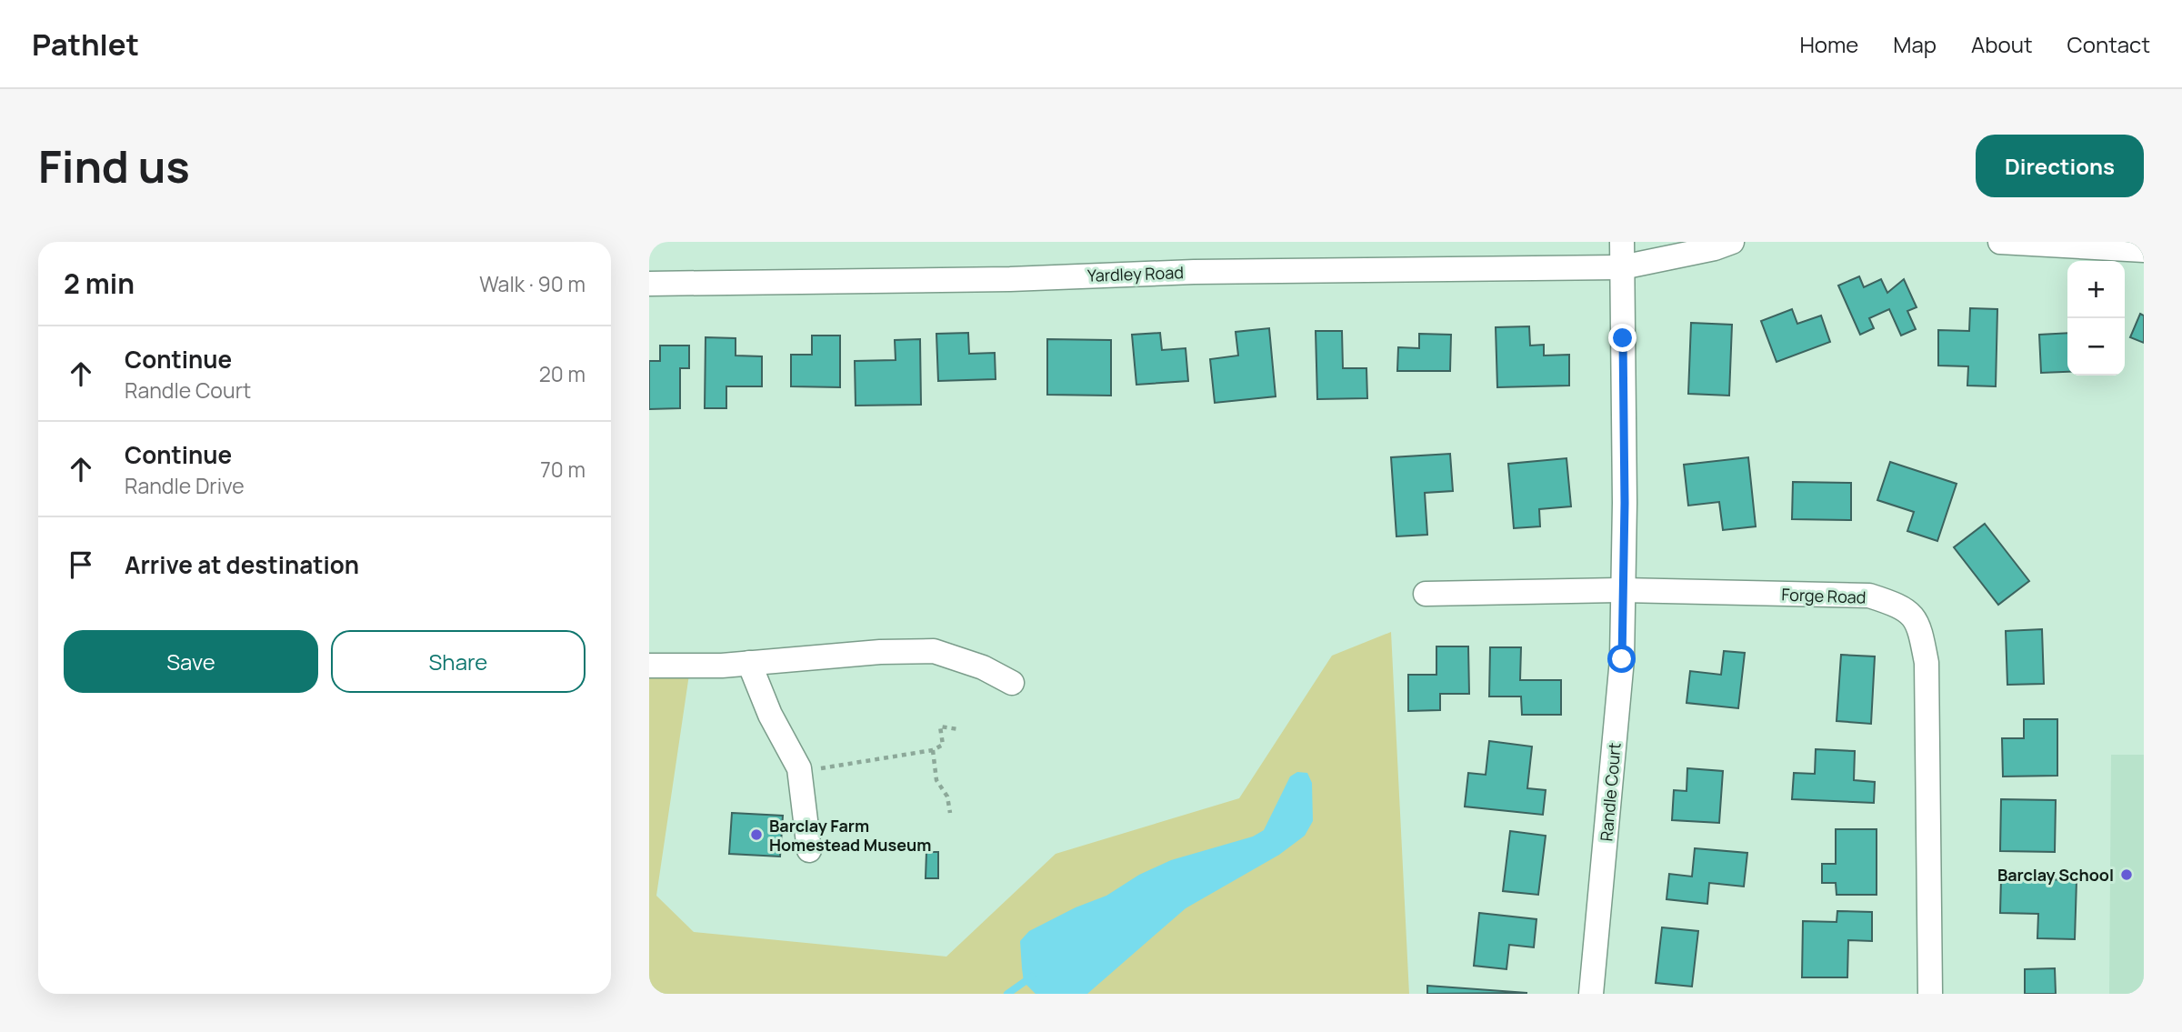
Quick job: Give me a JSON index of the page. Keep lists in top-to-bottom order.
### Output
{
  "streets": {
    "street": ["Yardley Road", "Forge Road", "Randle Court"]
  },
  "crossings": [
    ["Yardley Road", "Randle Court"],
    ["Forge Road", "Randle Court"]
  ],
  "places": ["Barclay Farm Homestead Museum", "Barclay School"],
  "page": {
    "header": "Pathlet",
    "nav": [
      "Home",
      "Map",
      "About",
      "Contact"
    ],
    "buttons": [
      "Directions",
      ["Save", "Share"]
    ],
    "title": "Find us",
    "heading": ["2 min", "Walk · 90 m"],
    "map_buttons": ["+", "−"],
    "list": [
      ["Continue", "Randle Court", "20 m"],
      ["Continue", "Randle Drive", "70 m"],
      "Arrive at destination"
    ]
  }
}
